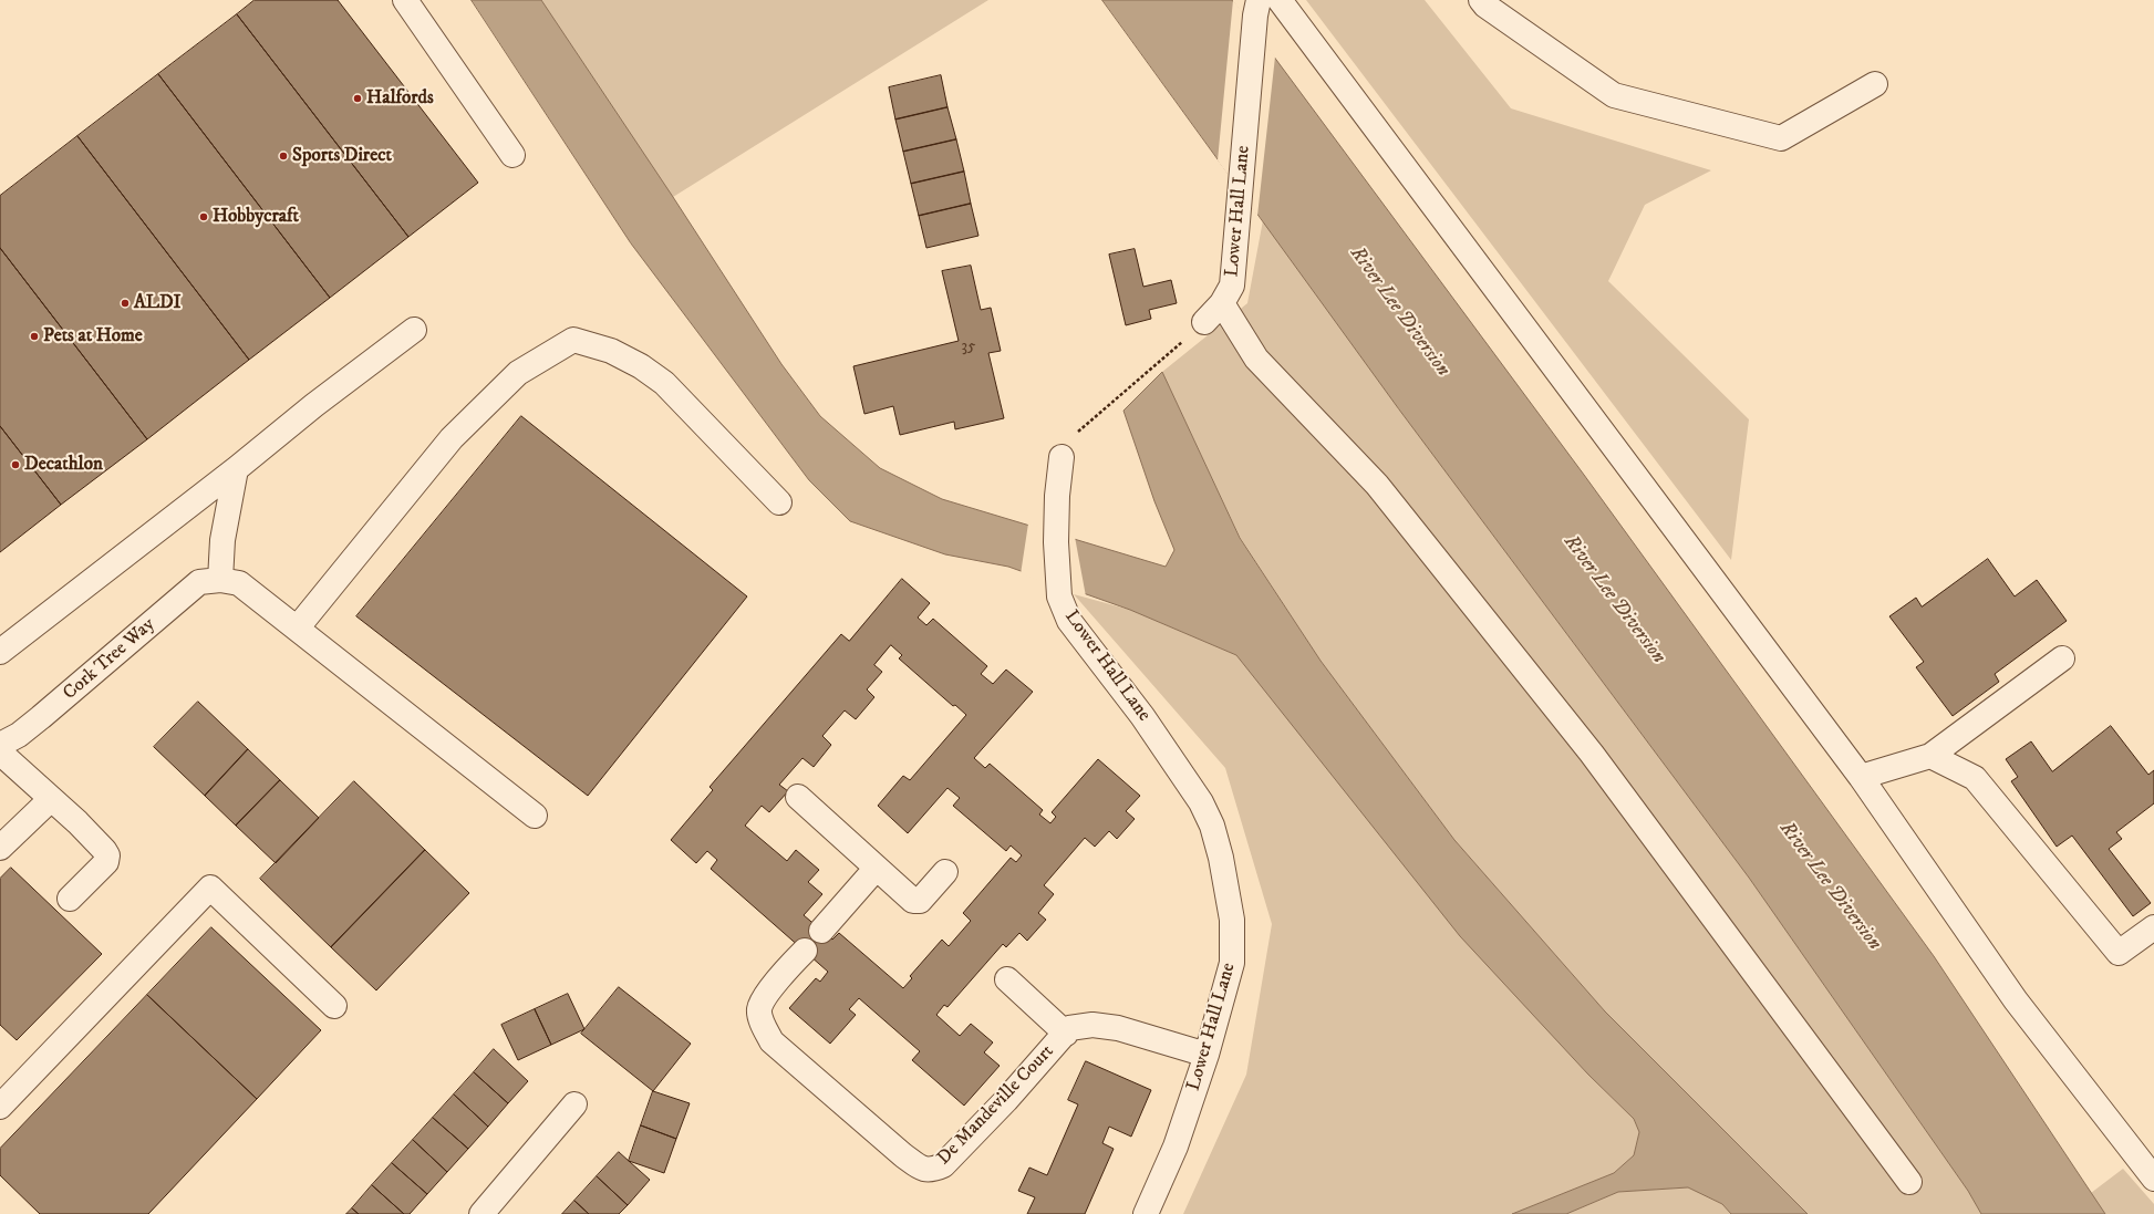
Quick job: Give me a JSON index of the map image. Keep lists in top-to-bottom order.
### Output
{
  "streets": {
    "street": ["Lower Hall Lane", "Cork Tree Way", "De Mandeville Court"]
  },
  "crossings": [
    ["Lower Hall Lane", "De Mandeville Court"]
  ],
  "water": ["River Lee Diversion"],
  "places": [
    "Halfords",
    "Sports Direct",
    "Hobbycraft",
    "ALDI",
    "Pets at Home",
    "Decathlon"
  ],
  "house_numbers": ["35"]
}
